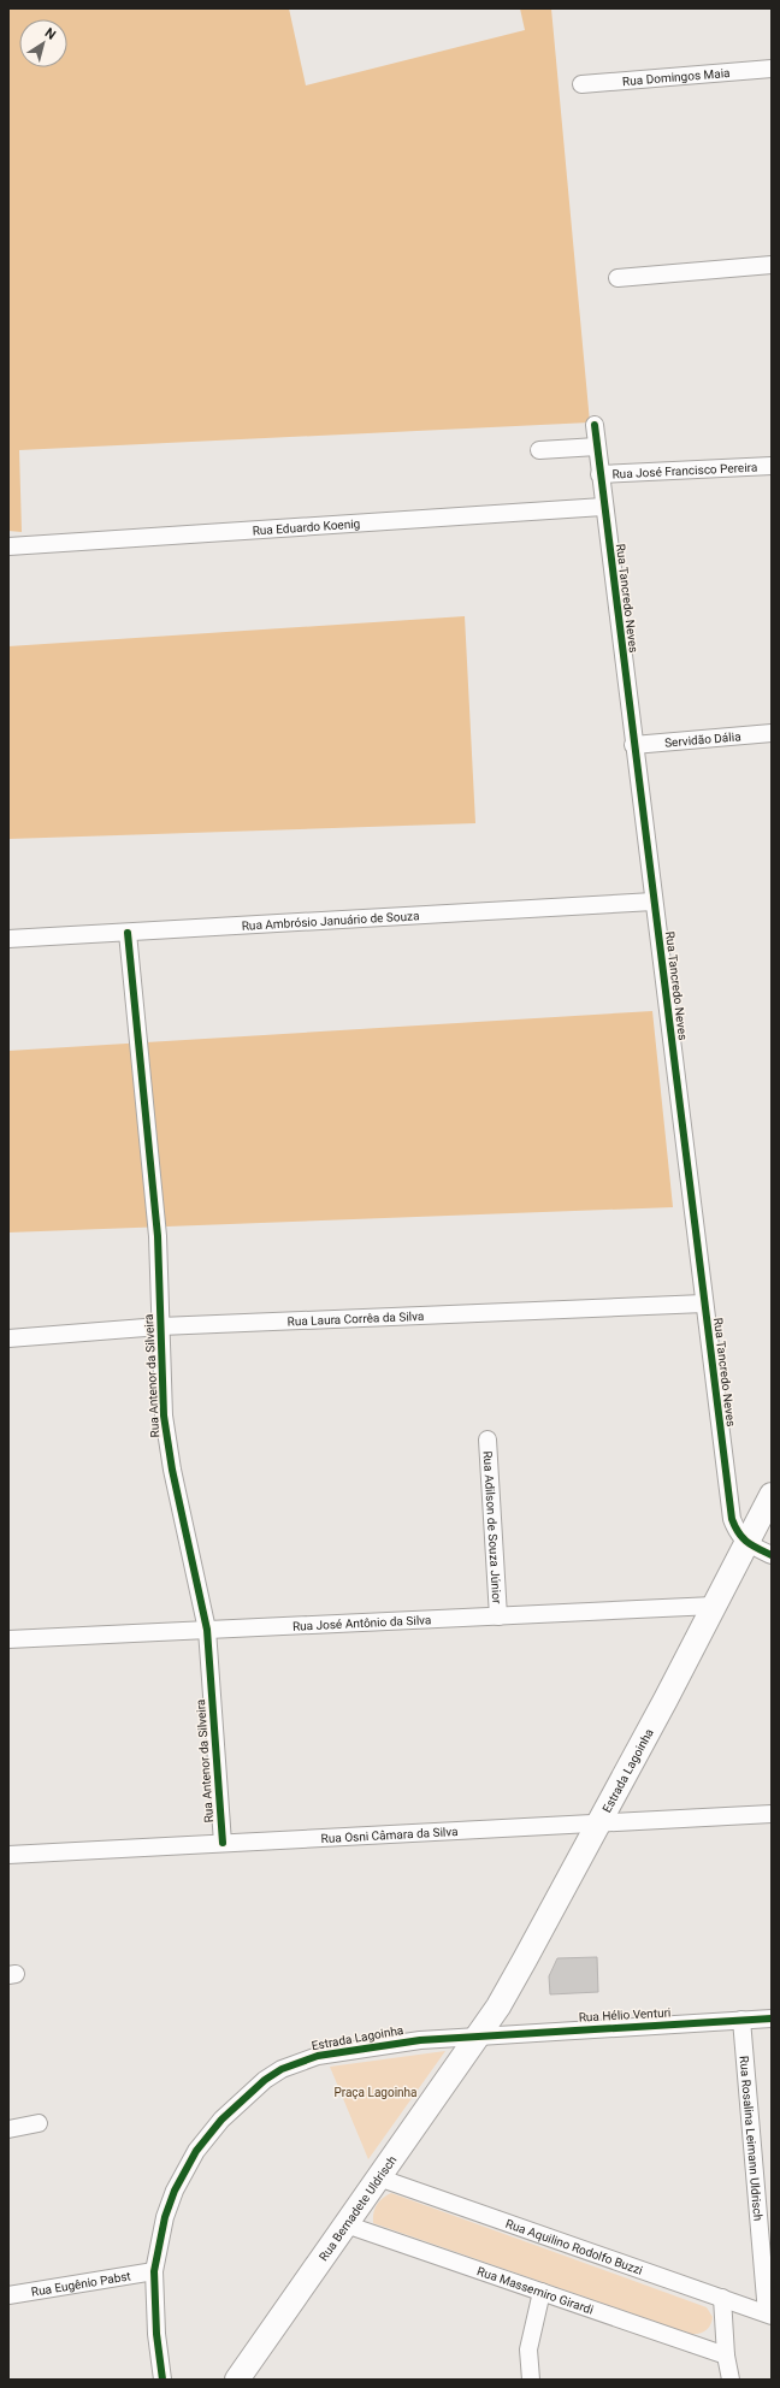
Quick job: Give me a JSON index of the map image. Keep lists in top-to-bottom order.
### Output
{
  "streets": {
    "main road": ["Estrada Lagoinha", "Rua Bernadete Uldrisch"],
    "street": [
      "Rua Domingos Maia",
      "Rua José Francisco Pereira",
      "Rua Eduardo Koenig",
      "Rua Tancredo Neves",
      "Servidão Dália",
      "Rua Ambrósio Januário de Souza",
      "Rua Laura Corrêa da Silva",
      "Rua Antenor da Silveira",
      "Rua Adilson de Souza Júnior",
      "Rua José Antônio da Silva",
      "Rua Osni Câmara da Silva",
      "Rua Hélio Venturi",
      "Rua Rosalina Leimann Uldrisch",
      "Rua Aquilino Rodolfo Buzzi",
      "Rua Eugênio Pabst",
      "Rua Massemiro Girardi"
    ]
  },
  "crossings": [
    ["Rua José Francisco Pereira", "Rua Tancredo Neves"],
    ["Rua Eduardo Koenig", "Rua Tancredo Neves"],
    ["Rua Tancredo Neves", "Servidão Dália"],
    ["Rua Tancredo Neves", "Rua Ambrósio Januário de Souza"],
    ["Rua Tancredo Neves", "Rua Laura Corrêa da Silva"],
    ["Rua Tancredo Neves", "Estrada Lagoinha"],
    ["Rua Ambrósio Januário de Souza", "Rua Antenor da Silveira"],
    ["Rua Laura Corrêa da Silva", "Rua Antenor da Silveira"],
    ["Rua Antenor da Silveira", "Rua José Antônio da Silva"],
    ["Rua Antenor da Silveira", "Rua Osni Câmara da Silva"],
    ["Rua Adilson de Souza Júnior", "Rua José Antônio da Silva"],
    ["Rua José Antônio da Silva", "Estrada Lagoinha"],
    ["Estrada Lagoinha", "Rua Osni Câmara da Silva"],
    ["Estrada Lagoinha", "Rua Hélio Venturi"],
    ["Estrada Lagoinha", "Rua Bernadete Uldrisch"],
    ["Estrada Lagoinha", "Rua Eugênio Pabst"],
    ["Rua Hélio Venturi", "Rua Rosalina Leimann Uldrisch"],
    ["Rua Hélio Venturi", "Rua Bernadete Uldrisch"],
    ["Rua Rosalina Leimann Uldrisch", "Rua Aquilino Rodolfo Buzzi"],
    ["Rua Bernadete Uldrisch", "Rua Aquilino Rodolfo Buzzi"],
    ["Rua Bernadete Uldrisch", "Rua Massemiro Girardi"]
  ],
  "parks": ["Praça Lagoinha"],
  "north": "top right"
}
